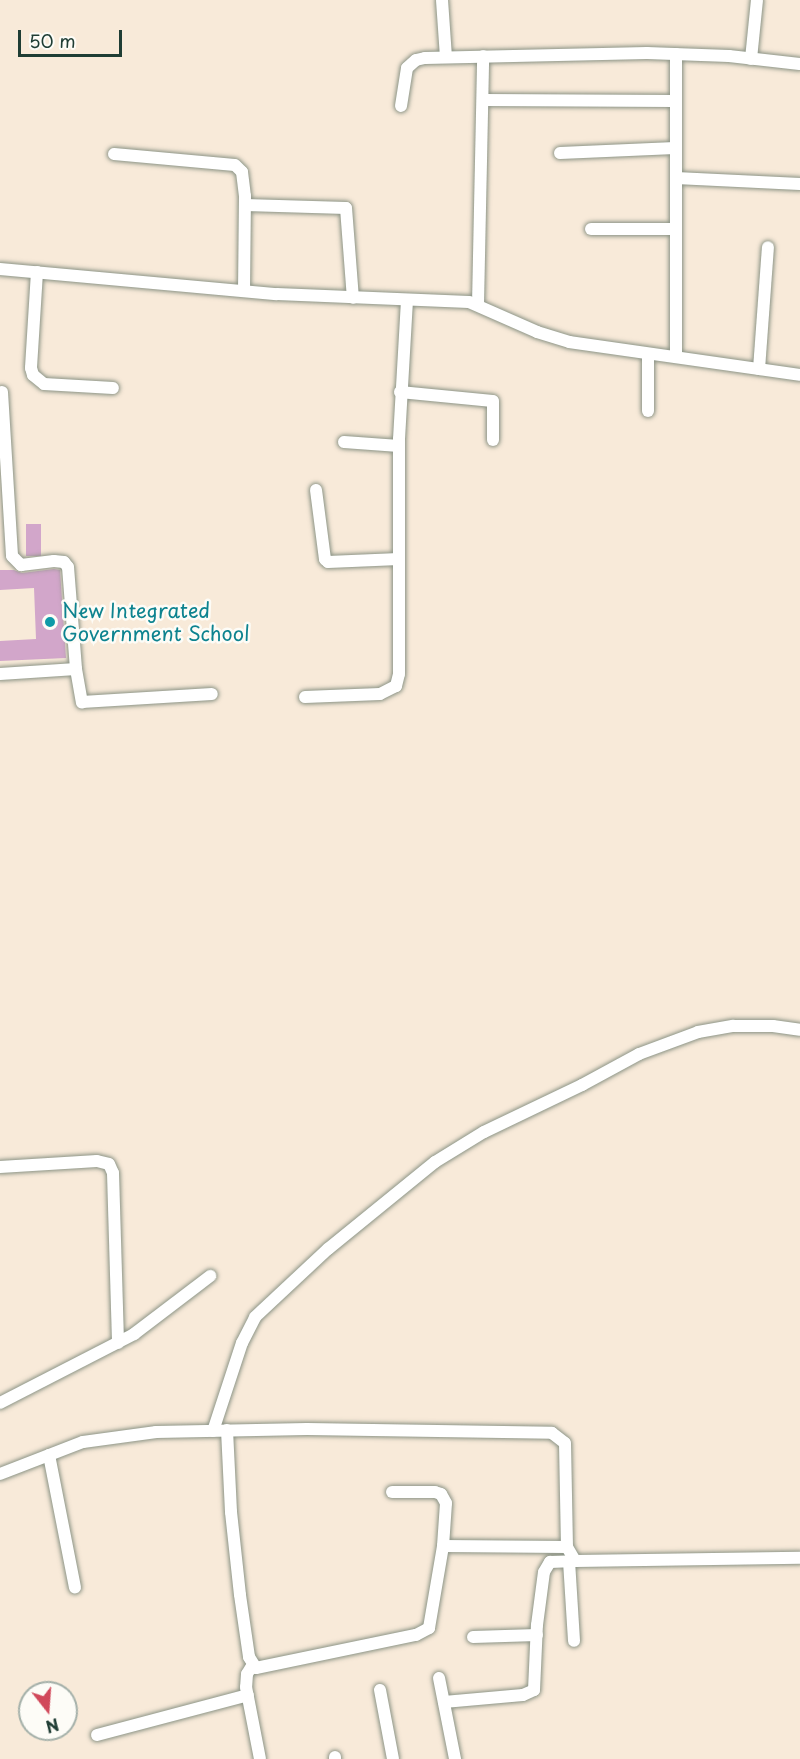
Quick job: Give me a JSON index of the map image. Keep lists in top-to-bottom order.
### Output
{
  "places": ["New Integrated Government School"],
  "scale_bar": "50 m",
  "north": "bottom"
}
